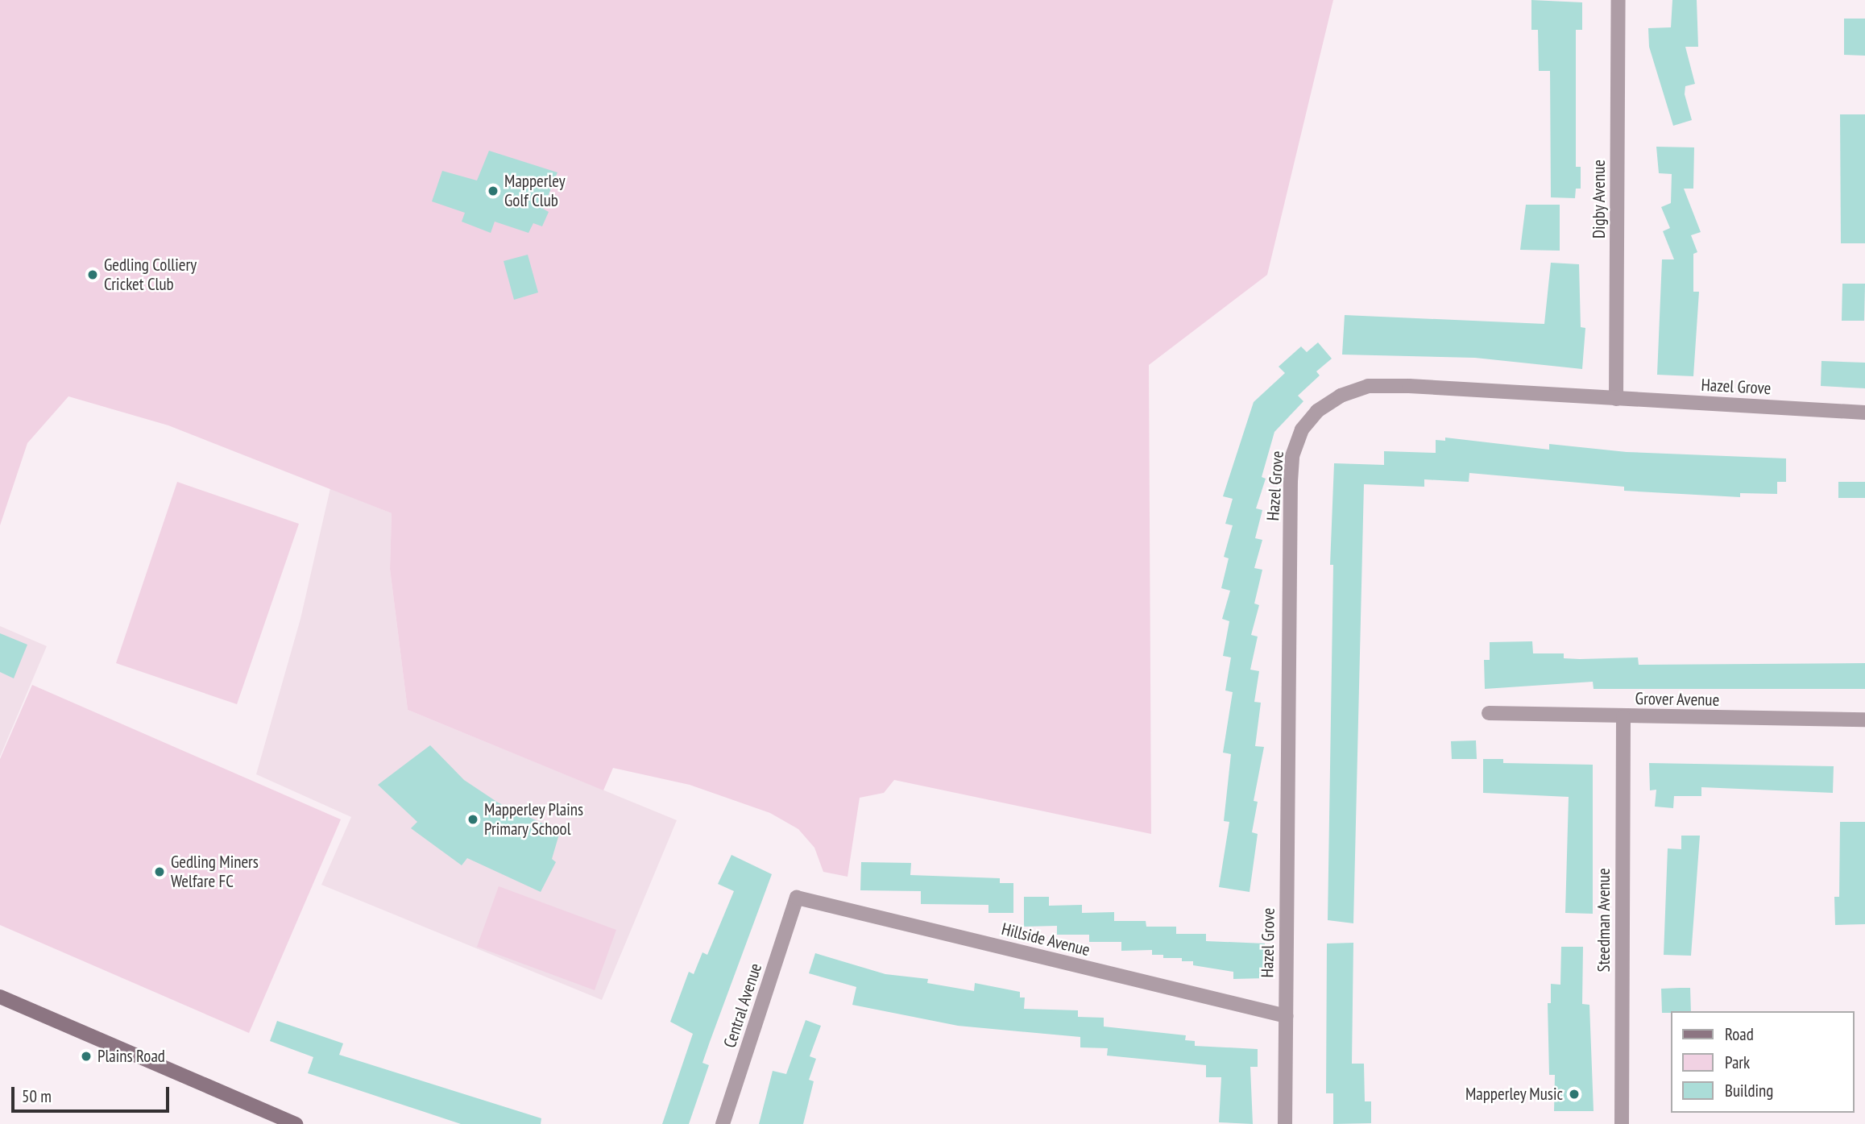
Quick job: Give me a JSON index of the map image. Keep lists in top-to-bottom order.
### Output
{
  "streets": {
    "street": [
      "Digby Avenue",
      "Hazel Grove",
      "Grover Avenue",
      "Steedman Avenue",
      "Hillside Avenue",
      "Central Avenue"
    ]
  },
  "crossings": [
    ["Digby Avenue", "Hazel Grove"],
    ["Hazel Grove", "Hillside Avenue"],
    ["Grover Avenue", "Steedman Avenue"],
    ["Hillside Avenue", "Central Avenue"]
  ],
  "places": [
    "Mapperley Golf Club",
    "Gedling Colliery Cricket Club",
    "Mapperley Plains Primary School",
    "Gedling Miners Welfare FC",
    "Plains Road",
    "Mapperley Music"
  ],
  "legend": ["Road", "Park", "Building"],
  "scale_bar": "50 m"
}
